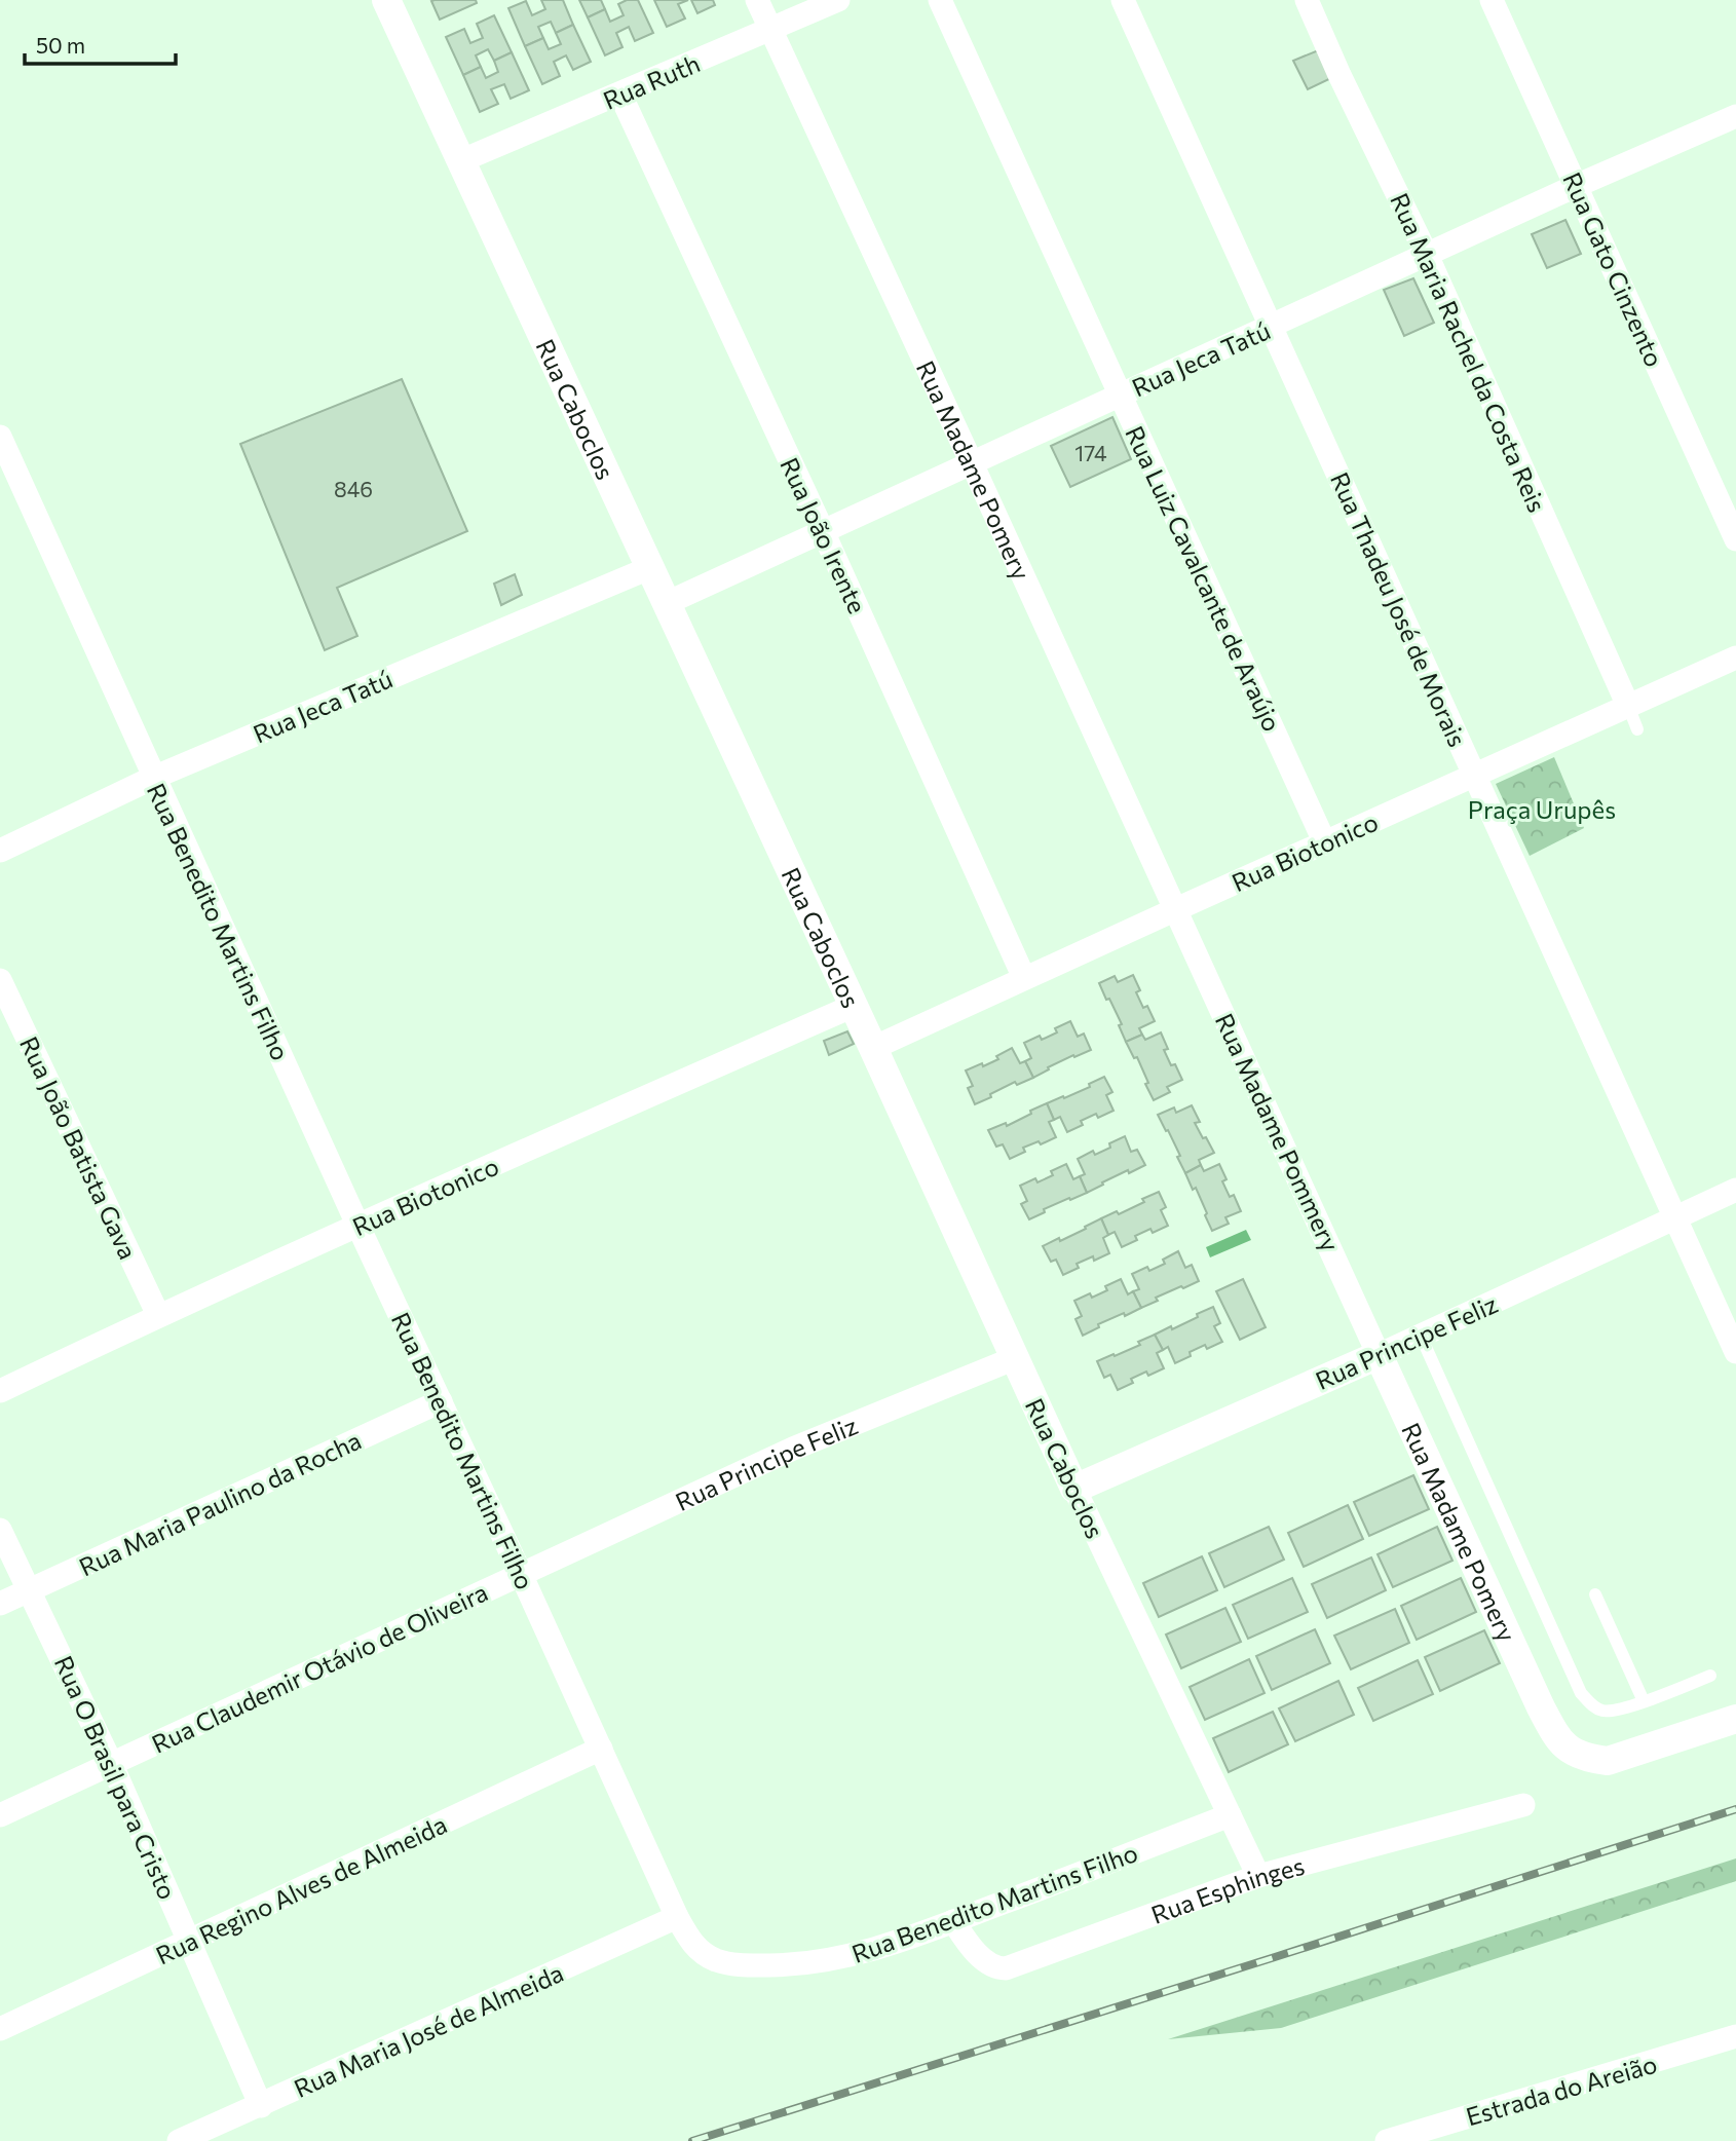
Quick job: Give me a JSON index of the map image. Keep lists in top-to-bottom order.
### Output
{
  "streets": {
    "street": [
      "Rua Ruth",
      "Rua Gato Cinzento",
      "Rua Maria Rachel da Costa Reis",
      "Rua Jeca Tatú",
      "Rua Caboclos",
      "Rua Madame Pomery",
      "Rua João Irente",
      "Rua Luiz Cavalcante de Araújo",
      "Rua Thadeu José de Morais",
      "Rua Biotonico",
      "Rua Benedito Martins Filho",
      "Rua Madame Pommery",
      "Rua João Batista Gava",
      "Rua Principe Feliz",
      "Rua Maria Paulino da Rocha",
      "Rua Claudemir Otávio de Oliveira",
      "Rua O Brasil para Cristo",
      "Rua Regino Alves de Almeida",
      "Rua Esphinges",
      "Rua Maria José de Almeida",
      "Estrada do Areião"
    ]
  },
  "crossings": [
    ["Rua Ruth", "Rua Caboclos"],
    ["Rua Ruth", "Rua Madame Pomery"],
    ["Rua Ruth", "Rua João Irente"],
    ["Rua Gato Cinzento", "Rua Jeca Tatú"],
    ["Rua Maria Rachel da Costa Reis", "Rua Jeca Tatú"],
    ["Rua Maria Rachel da Costa Reis", "Rua Biotonico"],
    ["Rua Jeca Tatú", "Rua Caboclos"],
    ["Rua Jeca Tatú", "Rua Madame Pomery"],
    ["Rua Jeca Tatú", "Rua João Irente"],
    ["Rua Jeca Tatú", "Rua Luiz Cavalcante de Araújo"],
    ["Rua Jeca Tatú", "Rua Thadeu José de Morais"],
    ["Rua Jeca Tatú", "Rua Benedito Martins Filho"],
    ["Rua Caboclos", "Rua Biotonico"],
    ["Rua Caboclos", "Rua Benedito Martins Filho"],
    ["Rua Caboclos", "Rua Principe Feliz"],
    ["Rua Caboclos", "Rua Esphinges"],
    ["Rua Madame Pomery", "Rua Biotonico"],
    ["Rua Madame Pomery", "Rua Madame Pommery"],
    ["Rua Madame Pomery", "Rua Principe Feliz"],
    ["Rua João Irente", "Rua Biotonico"],
    ["Rua Luiz Cavalcante de Araújo", "Rua Biotonico"],
    ["Rua Thadeu José de Morais", "Rua Biotonico"],
    ["Rua Thadeu José de Morais", "Rua Principe Feliz"],
    ["Rua Biotonico", "Rua Benedito Martins Filho"],
    ["Rua Biotonico", "Rua Madame Pommery"],
    ["Rua Biotonico", "Rua João Batista Gava"],
    ["Rua Benedito Martins Filho", "Rua Principe Feliz"],
    ["Rua Benedito Martins Filho", "Rua Maria Paulino da Rocha"],
    ["Rua Benedito Martins Filho", "Rua Claudemir Otávio de Oliveira"],
    ["Rua Benedito Martins Filho", "Rua Regino Alves de Almeida"],
    ["Rua Benedito Martins Filho", "Rua Esphinges"],
    ["Rua Benedito Martins Filho", "Rua Maria José de Almeida"],
    ["Rua Madame Pommery", "Rua Principe Feliz"],
    ["Rua Principe Feliz", "Rua Claudemir Otávio de Oliveira"],
    ["Rua Maria Paulino da Rocha", "Rua O Brasil para Cristo"],
    ["Rua Claudemir Otávio de Oliveira", "Rua O Brasil para Cristo"],
    ["Rua O Brasil para Cristo", "Rua Regino Alves de Almeida"],
    ["Rua O Brasil para Cristo", "Rua Maria José de Almeida"]
  ],
  "parks": ["Praça Urupês"],
  "house_numbers": ["174", "846"],
  "scale_bar": "50 m"
}
